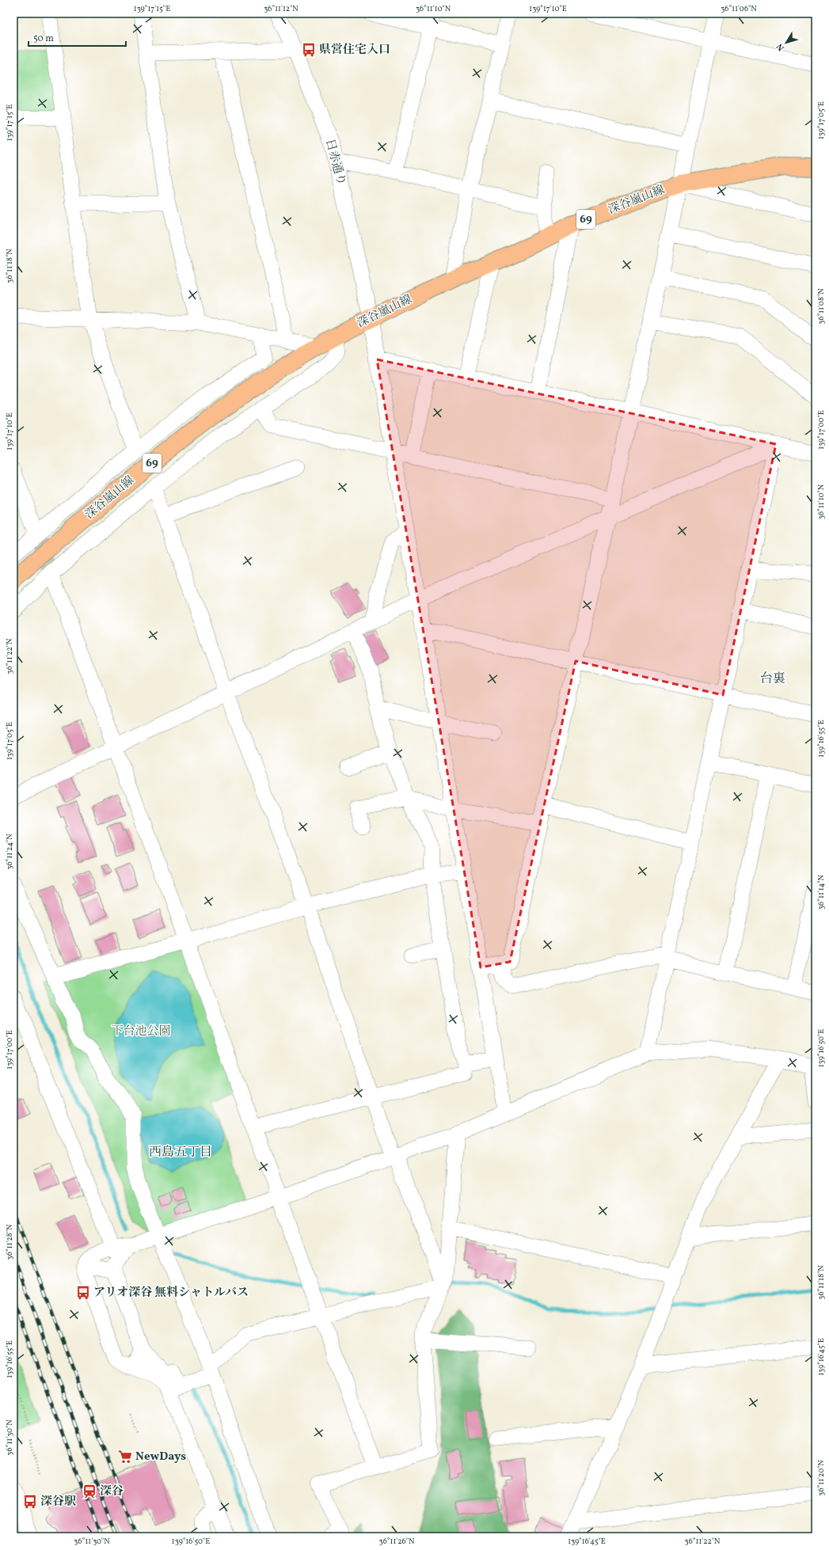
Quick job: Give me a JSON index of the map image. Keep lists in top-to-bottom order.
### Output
{
  "streets": {
    "main road": ["深谷嵐山線", "69"],
    "street": ["日赤通り"]
  },
  "crossings": [
    ["日赤通り", "深谷嵐山線"]
  ],
  "districts": ["台裏", "西島五丁目"],
  "parks": ["下台池公園"],
  "places": {
    "bus stop": ["県営住宅入口", "アリオ深谷 無料シャトルバス", "深谷駅"],
    "supermarket": ["NewDays"],
    "station": ["深谷"]
  },
  "scale_bar": "50 m",
  "north": "bottom left",
  "coordinates": [
    "139°17'15\"E",
    "36°11'12\"N",
    "36°11'10\"N",
    "139°17'10\"E",
    "36°11'06\"N",
    "139°17'05\"E",
    "36°11'18\"N",
    "36°11'08\"N",
    "139°17'00\"E",
    "36°11'22\"N",
    "139°16'55\"E",
    "36°11'24\"N",
    "36°11'14\"N",
    "139°16'50\"E",
    "36°11'28\"N",
    "139°16'45\"E",
    "36°11'30\"N",
    "36°11'20\"N",
    "36°11'26\"N"
  ]
}
